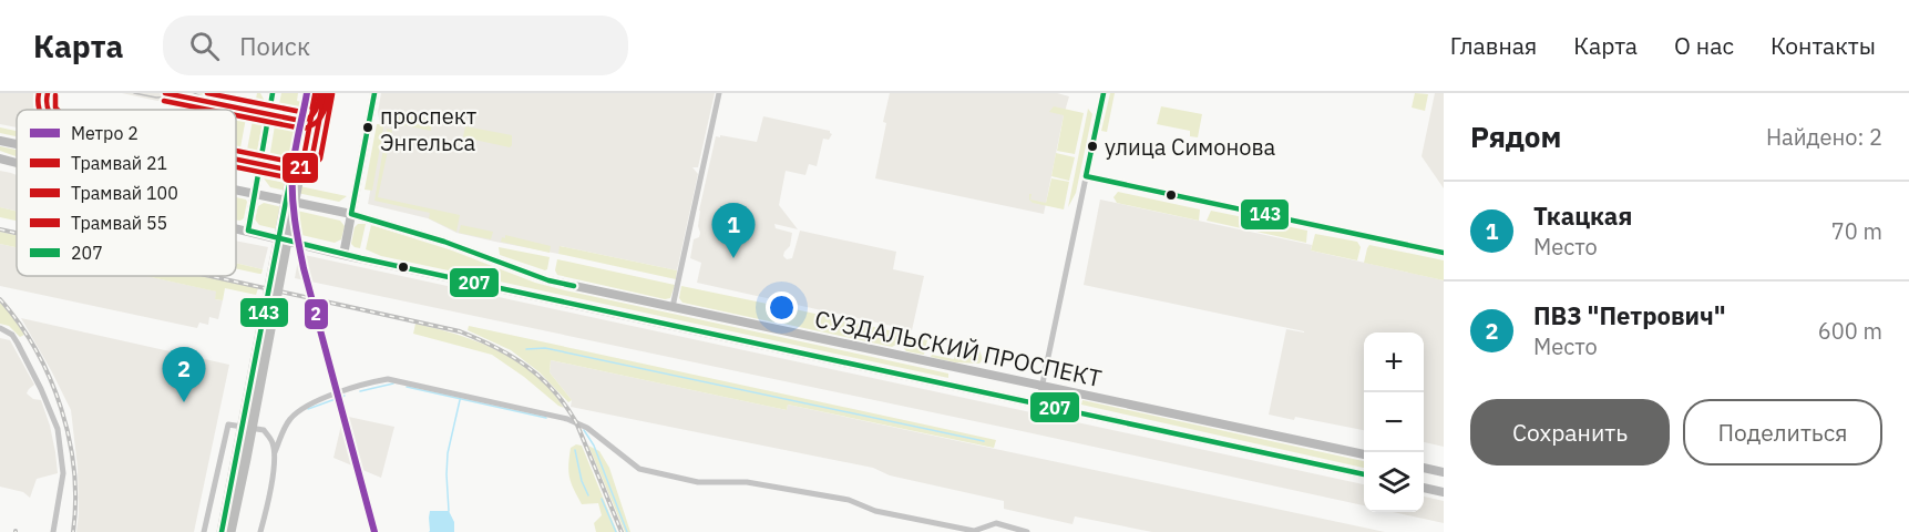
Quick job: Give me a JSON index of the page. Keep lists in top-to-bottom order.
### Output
{
  "streets": {
    "main road": ["СУЗДАЛЬСКИЙ ПРОСПЕКТ"]
  },
  "places": ["проспект Энгельса", "улица Симонова"],
  "lines": [
    "metro line 2",
    "tram line 21",
    "tram line 100",
    "tram line 55",
    "transit line 207",
    "transit line 143"
  ],
  "legend": [
    "Метро 2",
    "Трамвай 21",
    "Трамвай 100",
    "Трамвай 55",
    "207"
  ],
  "page": {
    "header": "Карта",
    "search": "Поиск",
    "nav": [
      "Главная",
      "Карта",
      "О нас",
      "Контакты"
    ],
    "heading": ["Рядом", "Найдено: 2"],
    "list": [
      {
        "mark": "1",
        "name": "Ткацкая",
        "note": "Место",
        "value": "70 m"
      },
      {
        "mark": "2",
        "name": "ПВЗ \"Петрович\"",
        "note": "Место",
        "value": "600 m"
      }
    ],
    "pins": ["1", "2"],
    "map_buttons": ["+", "−"],
    "buttons": ["Сохранить", "Поделиться"]
  }
}
